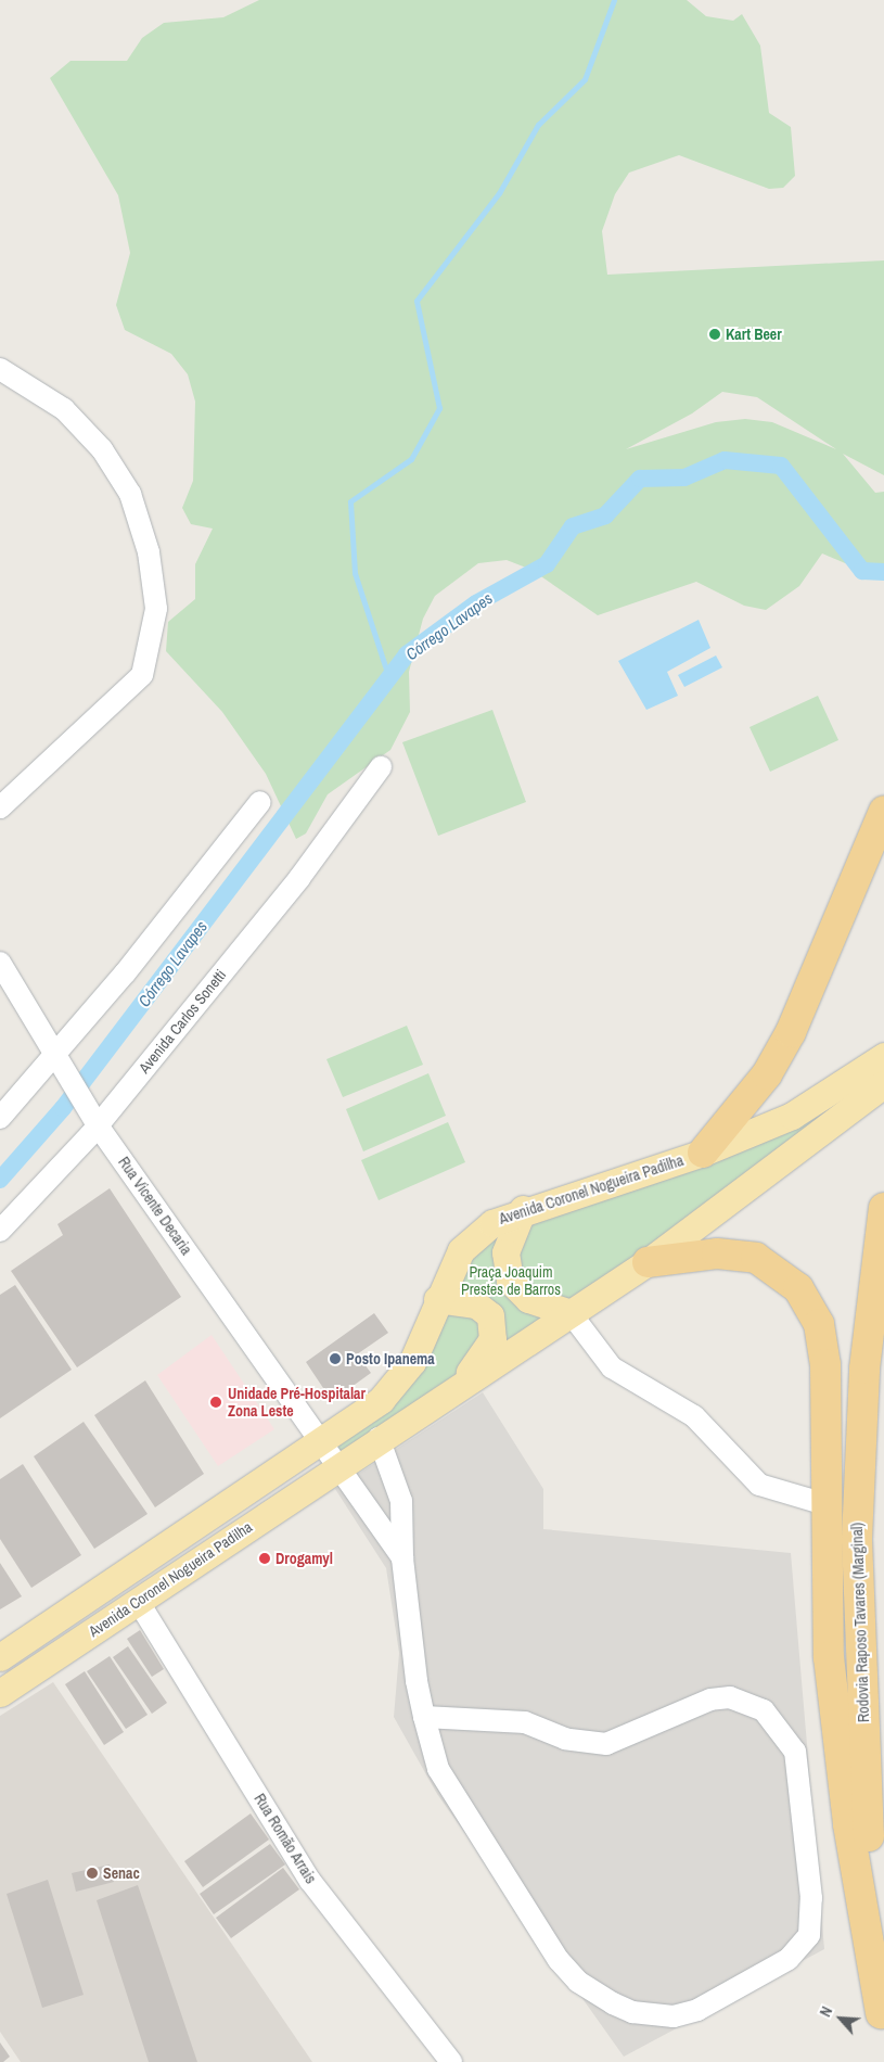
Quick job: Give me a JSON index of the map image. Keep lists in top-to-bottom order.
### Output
{
  "streets": {
    "highway": ["Rodovia Raposo Tavares (Marginal)"],
    "main road": ["Avenida Coronel Nogueira Padilha"],
    "street": ["Avenida Carlos Sonetti", "Rua Vicente Decaria", "Rua Romão Arrais"]
  },
  "crossings": [
    ["Avenida Carlos Sonetti", "Rua Vicente Decaria"],
    ["Avenida Coronel Nogueira Padilha", "Rua Vicente Decaria"],
    ["Avenida Coronel Nogueira Padilha", "Rua Romão Arrais"]
  ],
  "water": ["Córrego Lavapes"],
  "parks": ["Praça Joaquim Prestes de Barros"],
  "places": [
    "Kart Beer",
    "Posto Ipanema",
    "Unidade Pré-Hospitalar Zona Leste",
    "Drogamyl",
    "Senac"
  ],
  "north": "top left"
}
